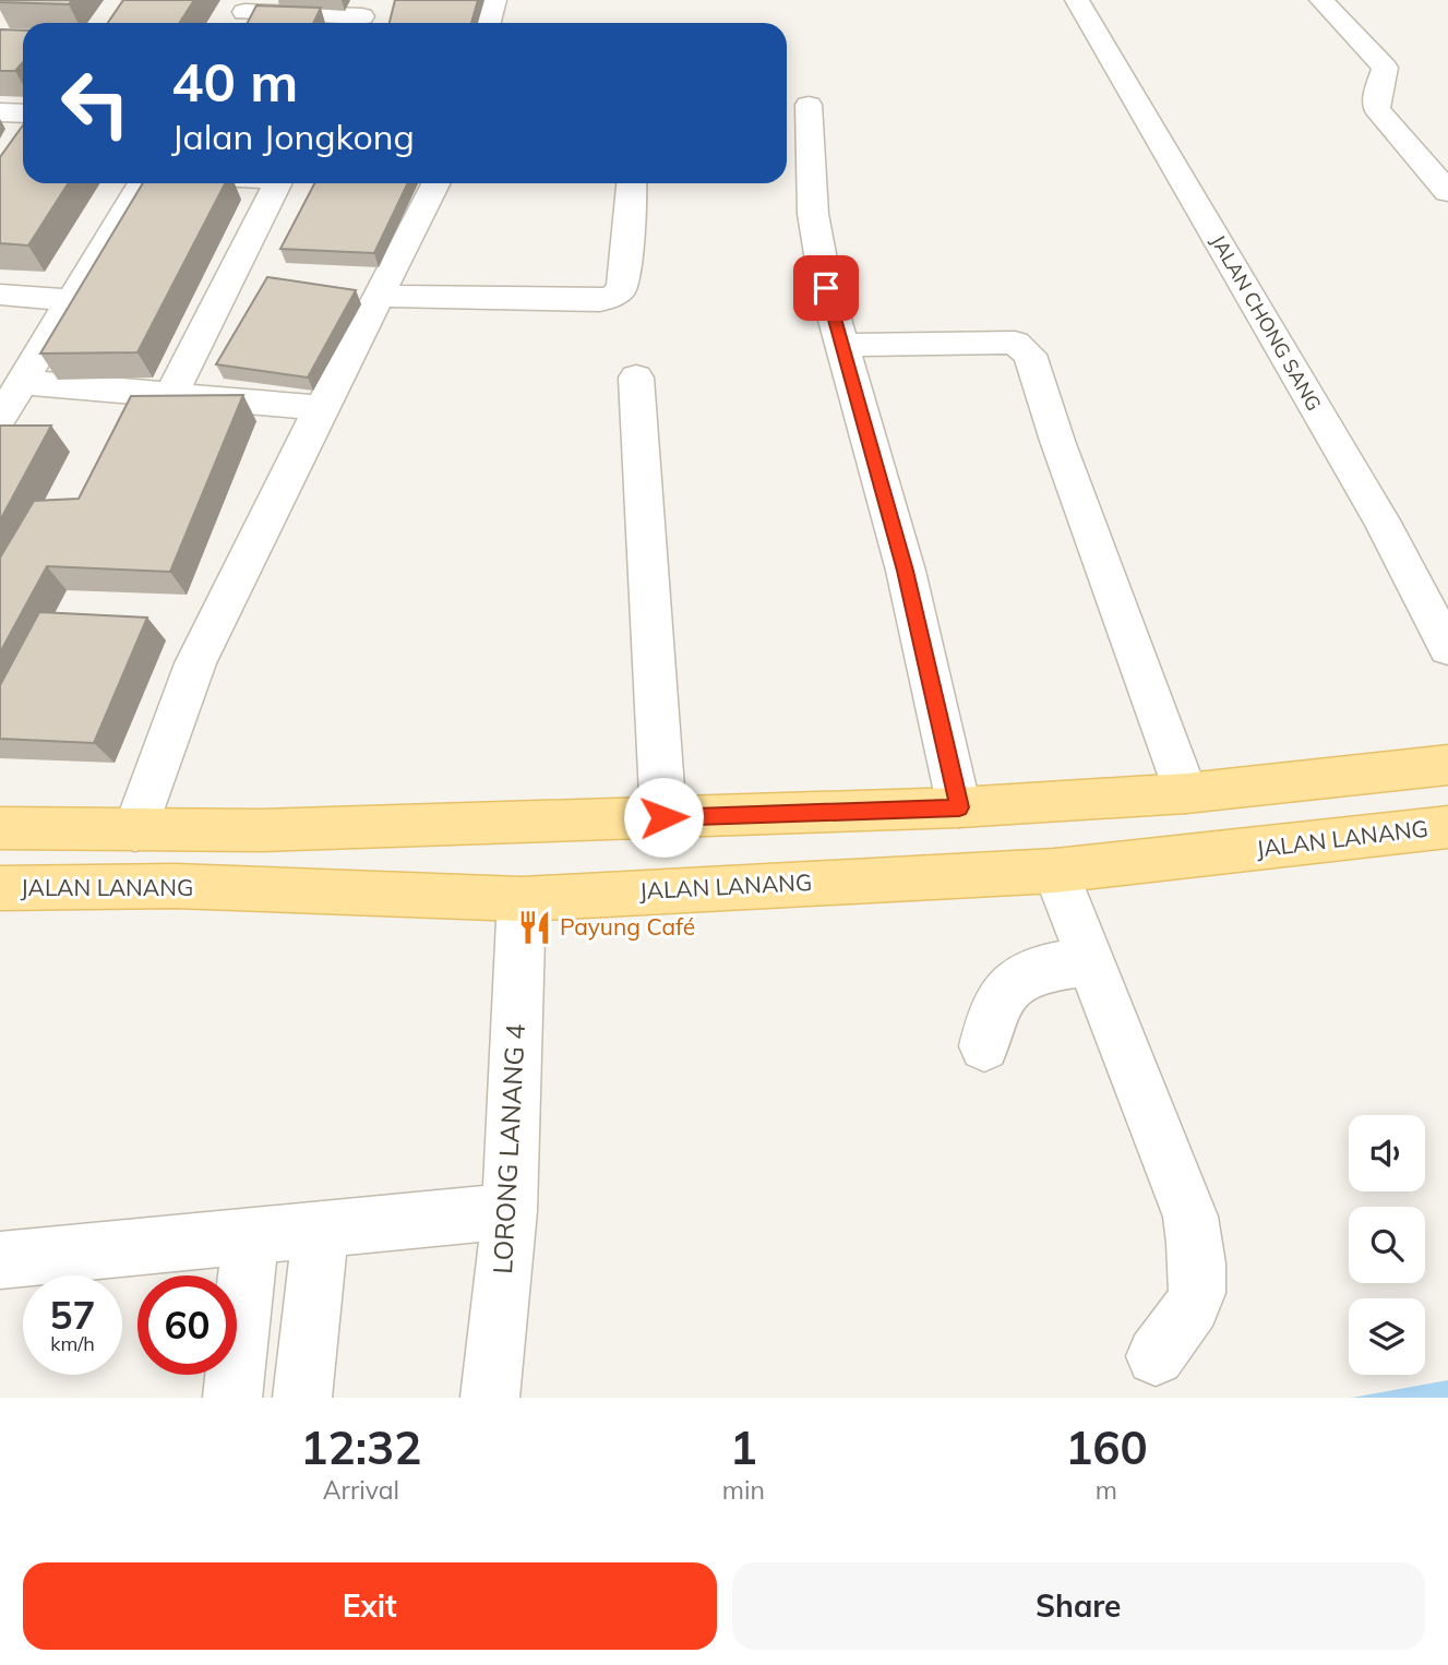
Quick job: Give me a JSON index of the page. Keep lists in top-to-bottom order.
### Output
{
  "streets": {
    "main road": ["JALAN LANANG"],
    "street": ["JALAN CHONG SANG", "LORONG LANANG 4"]
  },
  "crossings": [
    ["JALAN LANANG", "LORONG LANANG 4"]
  ],
  "places": {
    "restaurant": ["Payung Café"]
  },
  "page": {
    "turn": ["40 m", "Jalan Jongkong"],
    "speed": "57 km/h",
    "limit": "60",
    "eta": [
      "12:32",
      "Arrival",
      "1",
      "min",
      "160",
      "m"
    ],
    "buttons": ["Exit", "Share"]
  }
}
